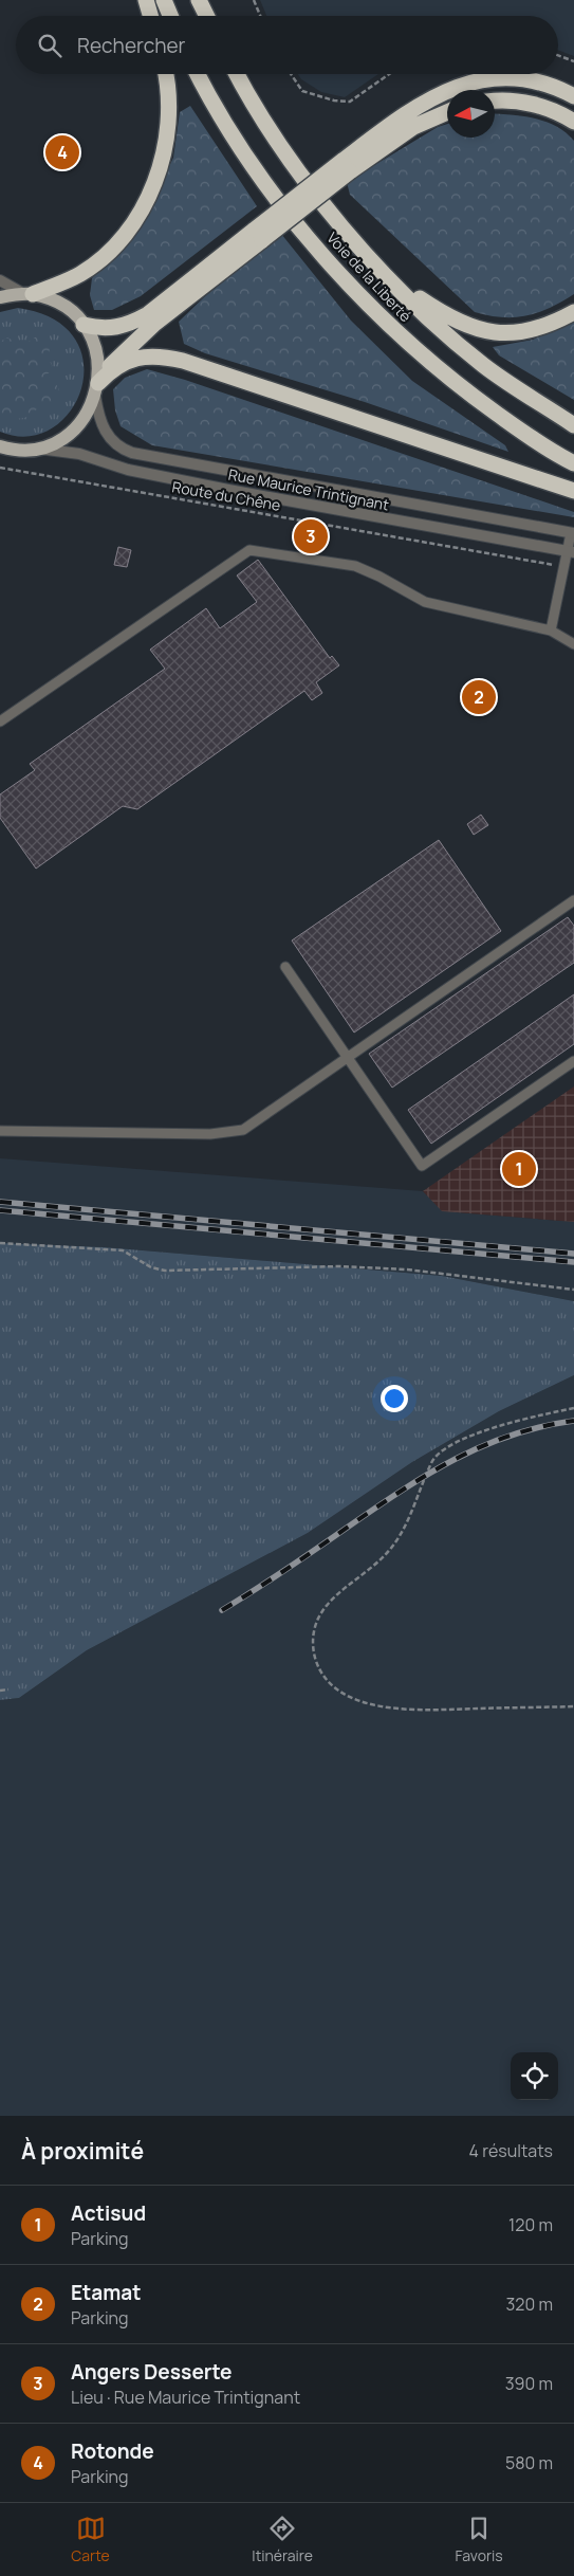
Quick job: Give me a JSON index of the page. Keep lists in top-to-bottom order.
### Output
{
  "streets": {
    "highway": ["Voie de la Liberté"],
    "street": ["Rue Maurice Trintignant"],
    "path": ["Route du Chêne"]
  },
  "north": "left",
  "page": {
    "search": "Rechercher",
    "pins": [
      "4",
      "3",
      "2",
      "1"
    ],
    "heading": ["À proximité", "4 résultats"],
    "list": [
      {
        "mark": "1",
        "name": "Actisud",
        "note": "Parking",
        "value": "120 m"
      },
      {
        "mark": "2",
        "name": "Etamat",
        "note": "Parking",
        "value": "320 m"
      },
      {
        "mark": "3",
        "name": "Angers Desserte",
        "note": "Lieu · Rue Maurice Trintignant",
        "value": "390 m"
      },
      {
        "mark": "4",
        "name": "Rotonde",
        "note": "Parking",
        "value": "580 m"
      }
    ],
    "nav": ["Carte", "Itinéraire", "Favoris"]
  }
}
